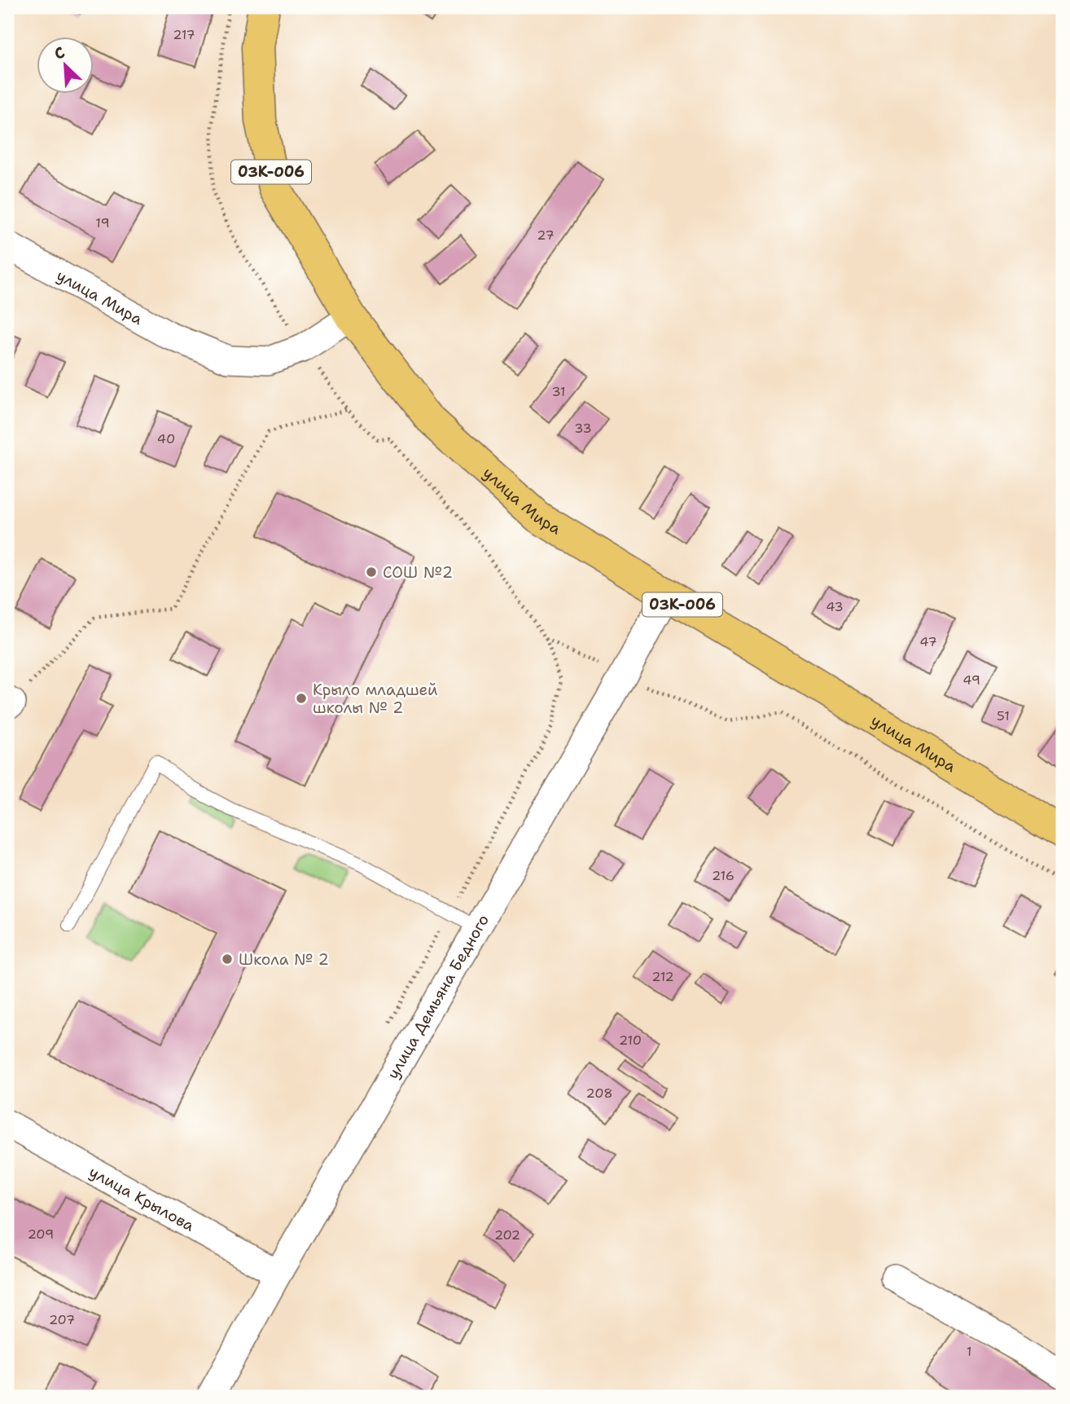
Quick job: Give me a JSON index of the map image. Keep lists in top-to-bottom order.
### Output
{
  "streets": {
    "main road": ["03К-006", "улица Мира"],
    "street": ["улица Демьяна Бедного", "улица Крылова"]
  },
  "crossings": [
    ["03К-006", "улица Мира"],
    ["улица Мира", "улица Демьяна Бедного"],
    ["улица Демьяна Бедного", "улица Крылова"]
  ],
  "places": ["СОШ №2", "Крыло младшей школы № 2", "Школа № 2"],
  "house_numbers": [
    "217",
    "19",
    "27",
    "31",
    "33",
    "40",
    "43",
    "47",
    "49",
    "51",
    "216",
    "212",
    "210",
    "208",
    "209",
    "202",
    "207",
    "1"
  ],
  "north": "top left"
}
